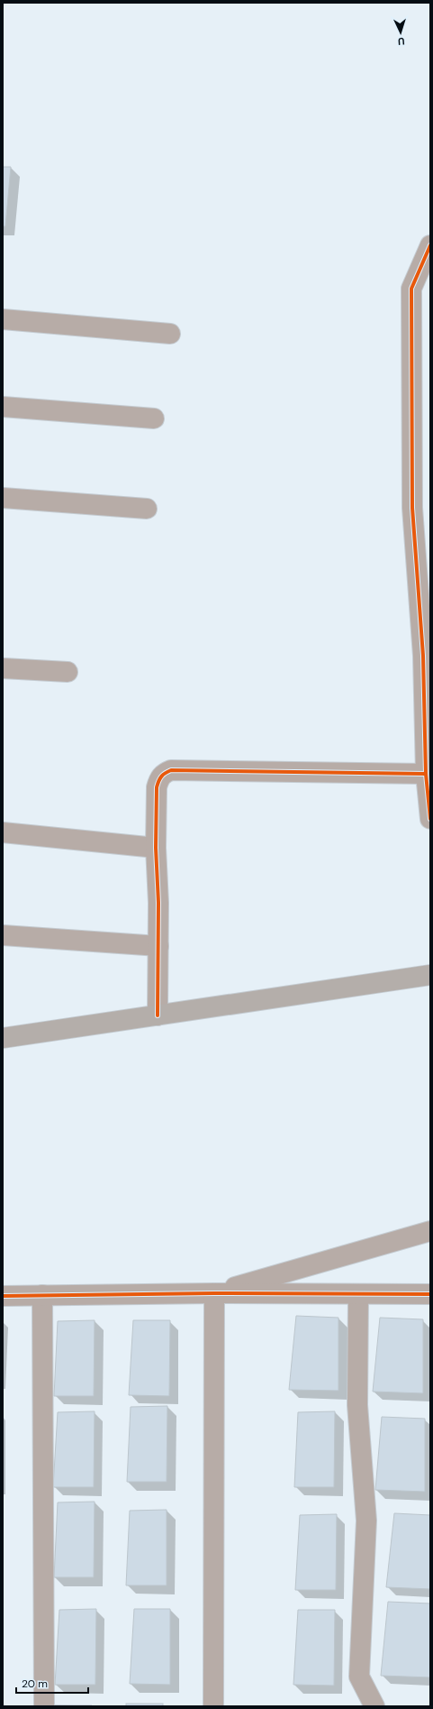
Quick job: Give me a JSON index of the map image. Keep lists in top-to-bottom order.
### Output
{
  "scale_bar": "20 m",
  "north": "bottom"
}
